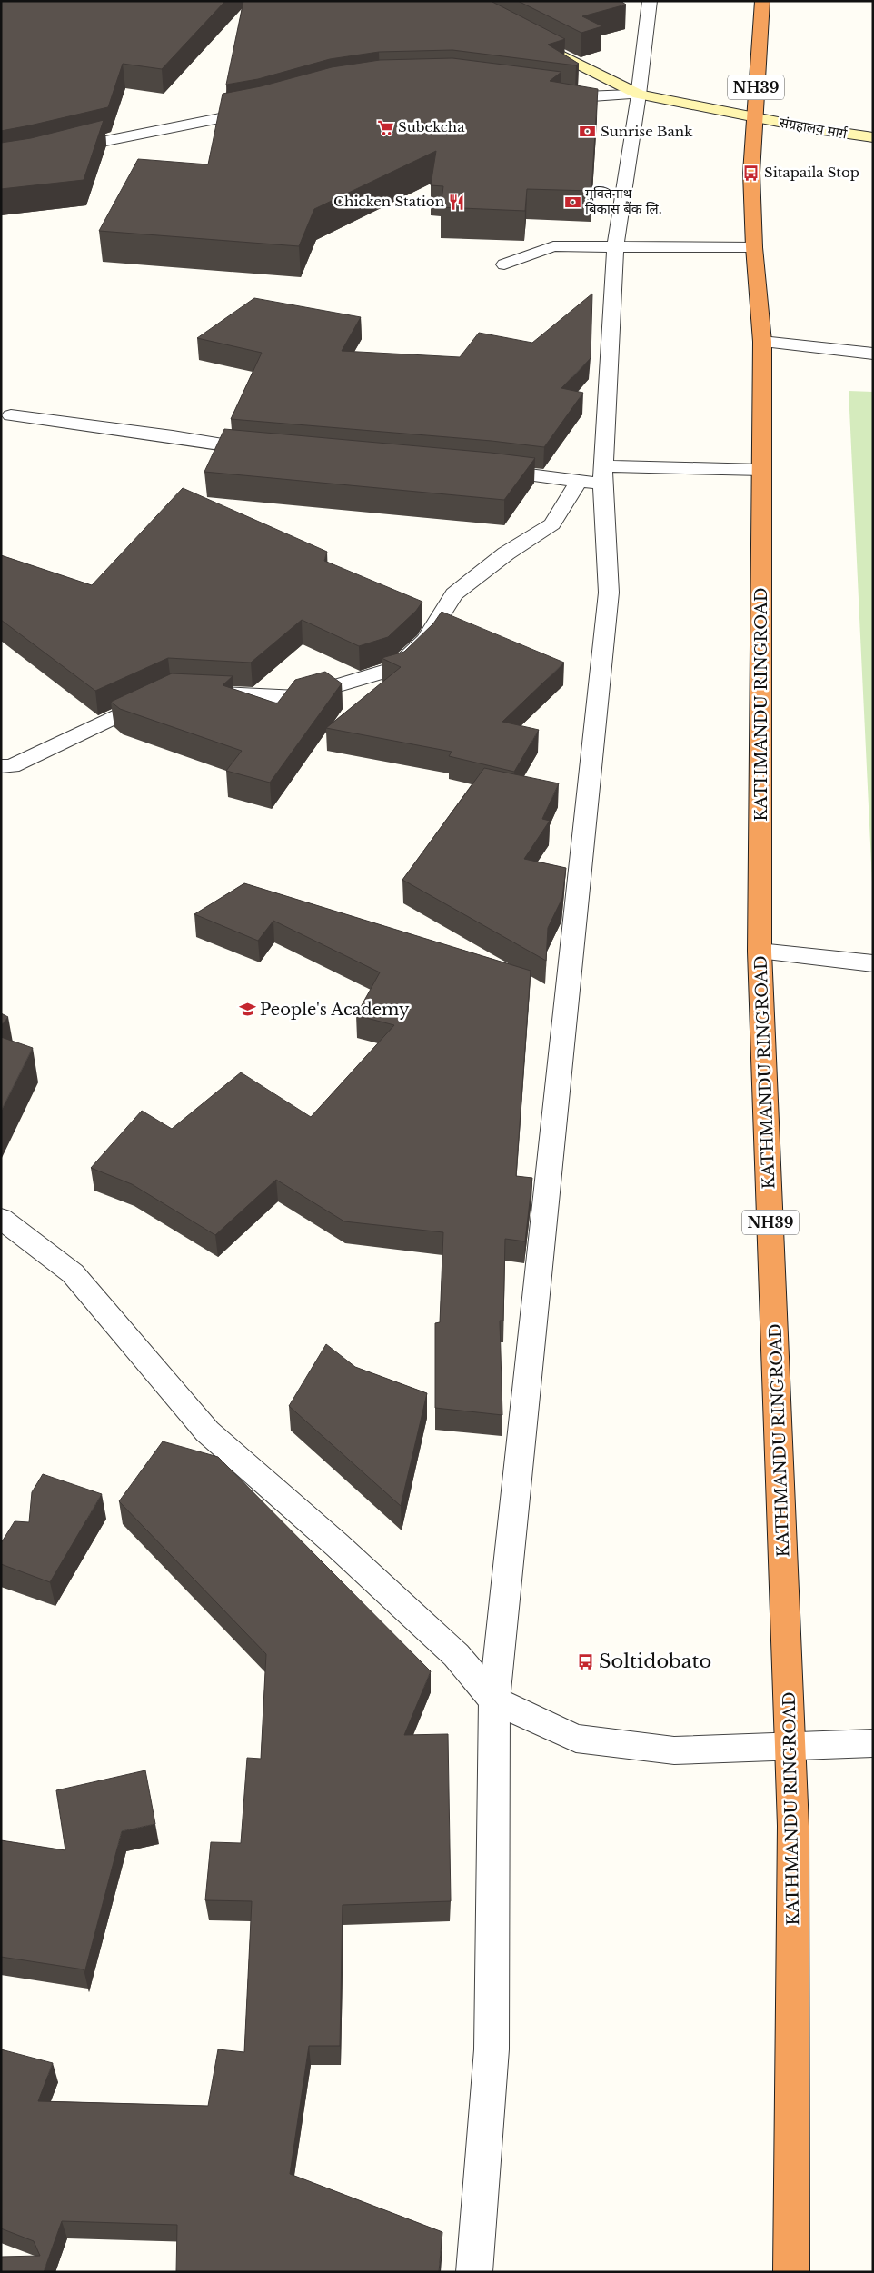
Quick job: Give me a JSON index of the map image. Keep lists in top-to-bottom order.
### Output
{
  "streets": {
    "highway": ["NH39", "KATHMANDU RINGROAD"],
    "main road": ["संग्रहालय मार्ग"]
  },
  "crossings": [
    ["NH39", "संग्रहालय मार्ग"],
    ["NH39", "KATHMANDU RINGROAD"],
    ["संग्रहालय मार्ग", "KATHMANDU RINGROAD"]
  ],
  "places": {
    "supermarket": ["Subekcha"],
    "bank": ["Sunrise Bank", "मुक्तिनाथ बिकास बैंक लि."],
    "bus stop": ["Sitapaila Stop", "Soltidobato"],
    "restaurant": ["Chicken Station"],
    "school or university": ["People's Academy"]
  }
}
